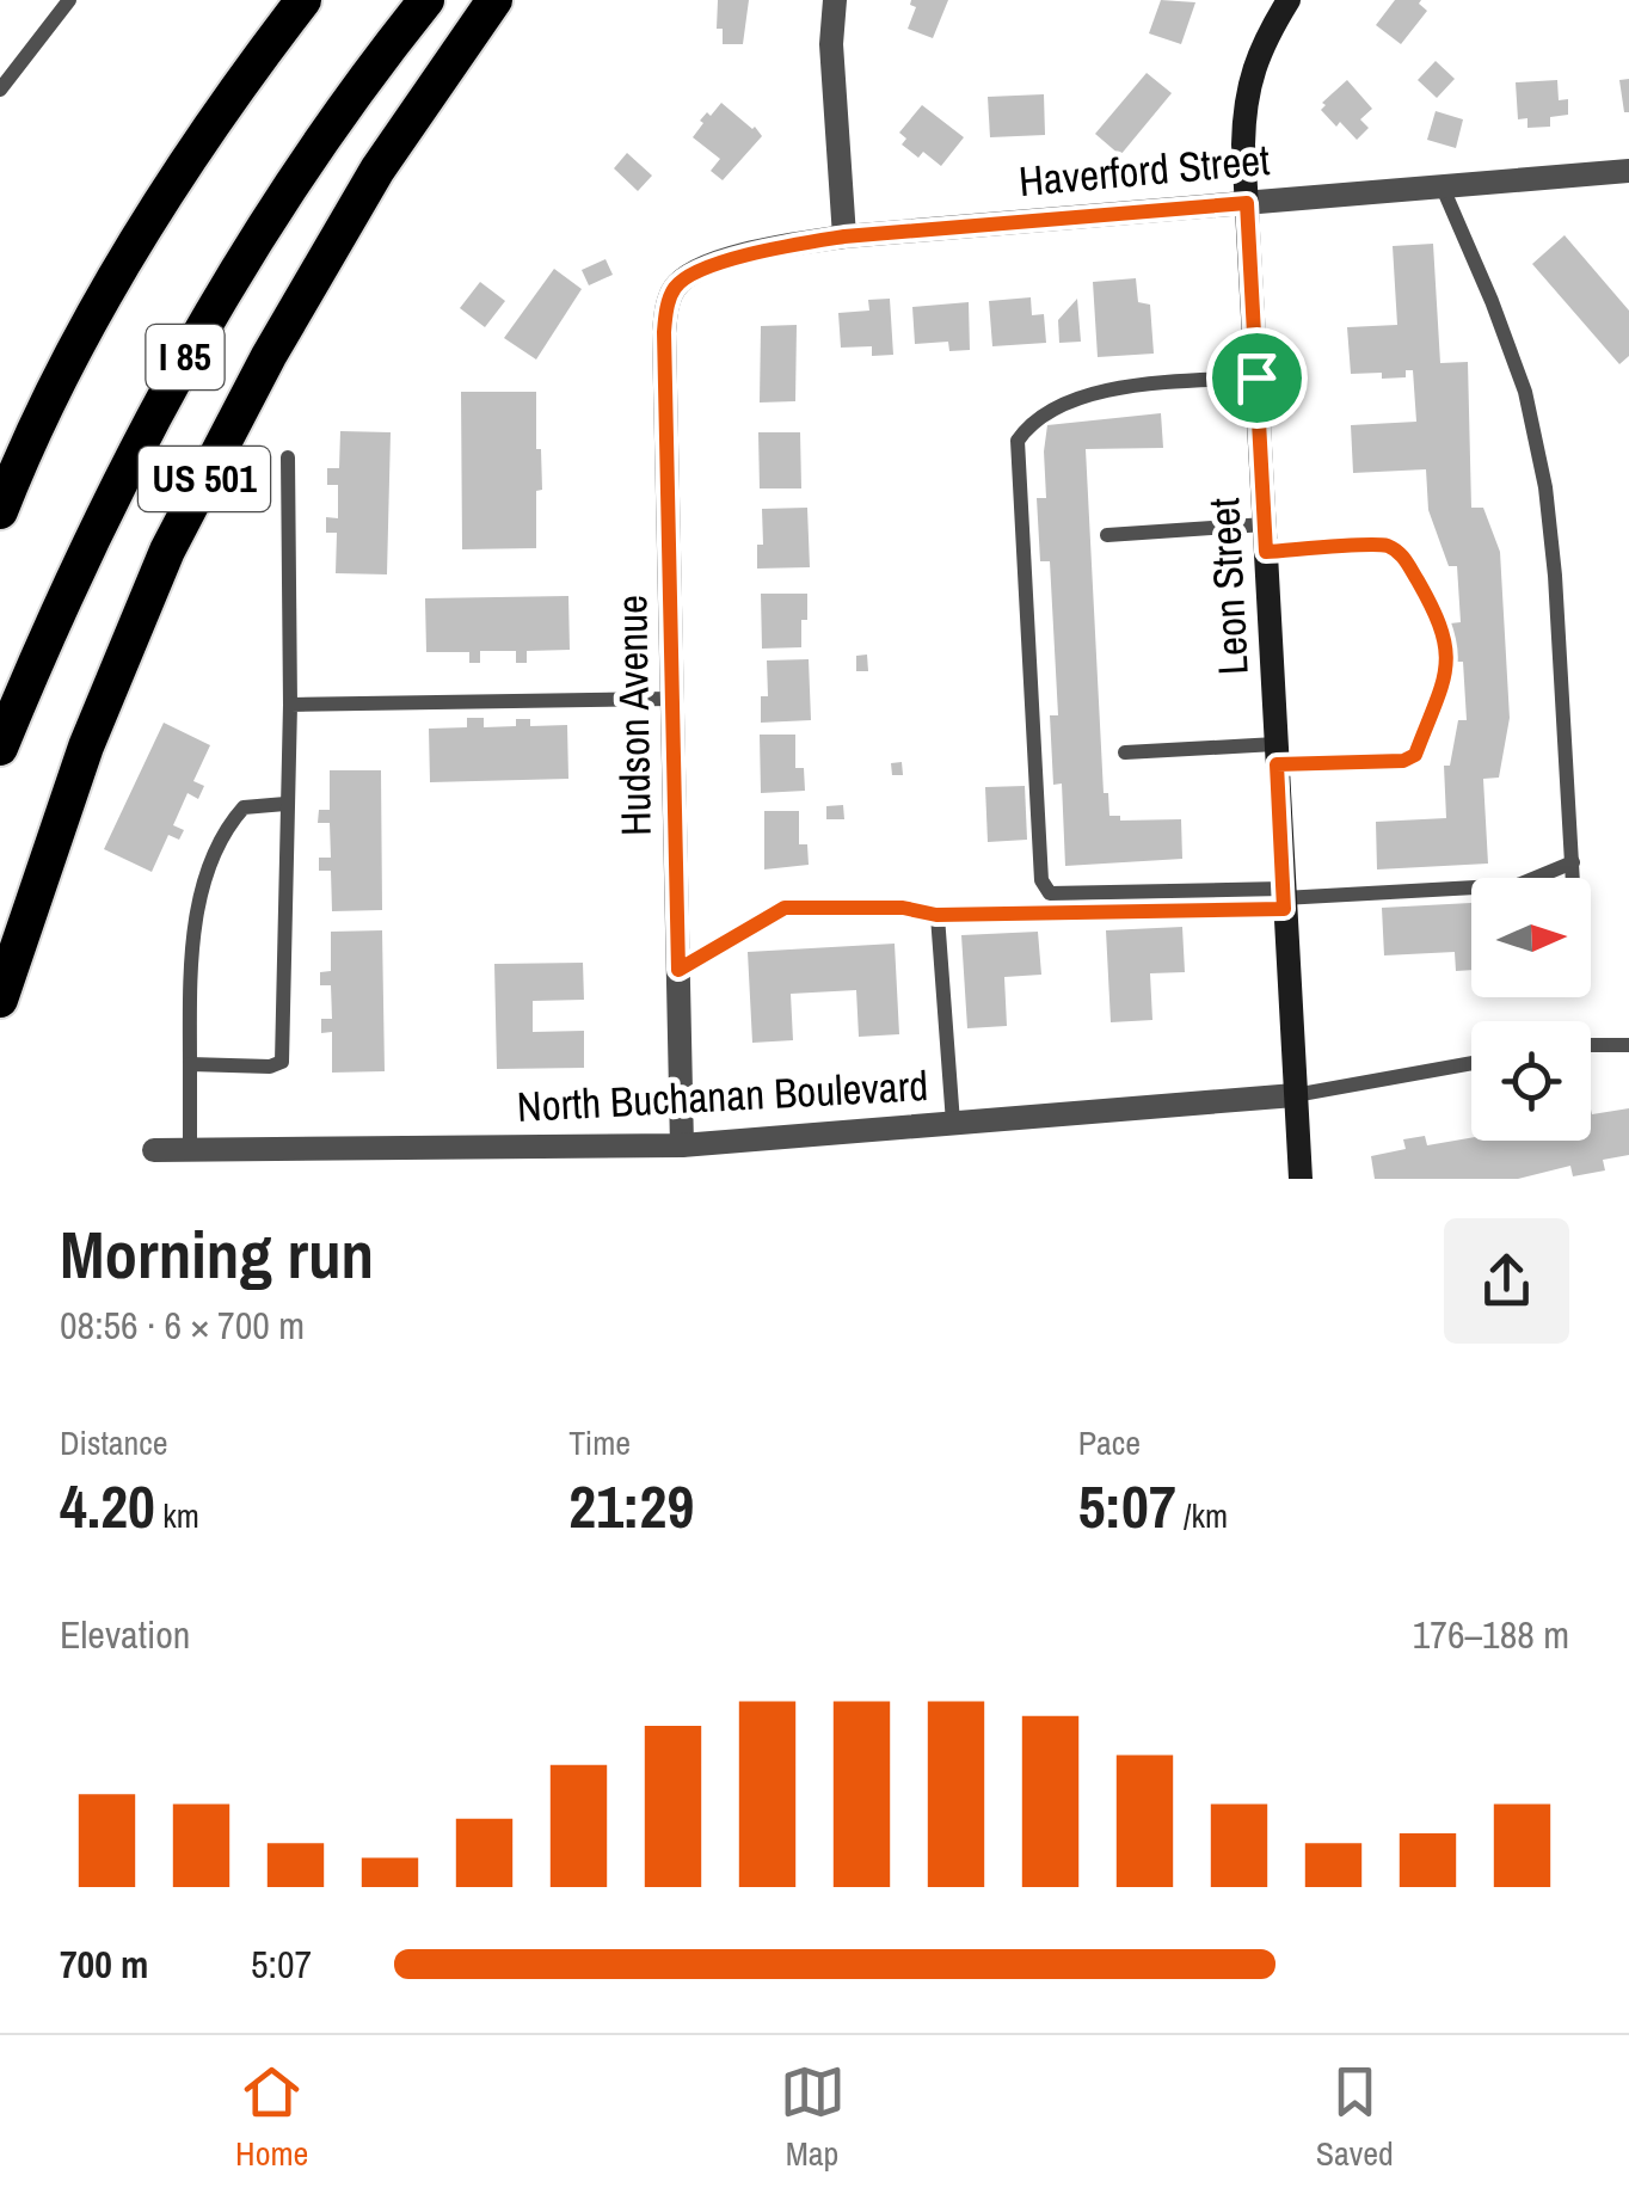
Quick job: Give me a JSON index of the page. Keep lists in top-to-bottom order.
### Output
{
  "streets": {
    "highway": ["I 85", "US 501"],
    "street": [
      "Haverford Street",
      "Leon Street",
      "Hudson Avenue",
      "North Buchanan Boulevard"
    ]
  },
  "crossings": [
    ["Haverford Street", "Leon Street"],
    ["Haverford Street", "Hudson Avenue"],
    ["Leon Street", "North Buchanan Boulevard"],
    ["Hudson Avenue", "North Buchanan Boulevard"]
  ],
  "north": "right",
  "page": {
    "heading": ["Morning run", "08:56 · 6 × 700 m"],
    "stats": [
      ["Distance", "4.20 km"],
      ["Time", "21:29"],
      ["Pace", "5:07 /km"]
    ],
    "chart": ["Elevation", "176–188 m"],
    "list": [
      {
        "name": "700 m",
        "note": "5:07"
      }
    ],
    "tabs": ["Home", "Map", "Saved"]
  }
}
